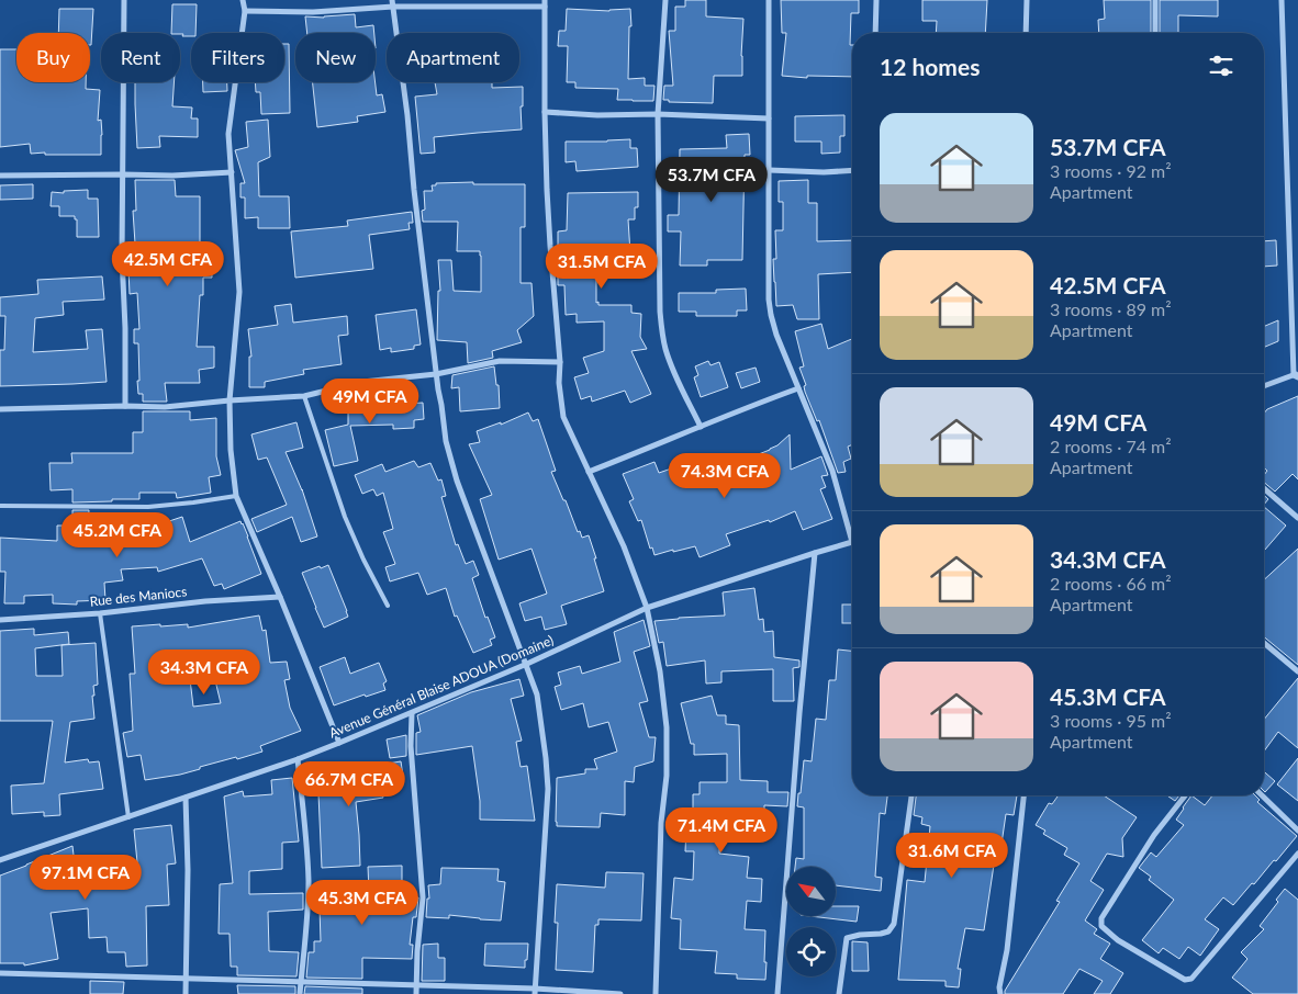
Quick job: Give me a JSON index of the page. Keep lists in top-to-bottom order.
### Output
{
  "streets": {
    "street": ["Rue des Maniocs", "Avenue Général Blaise ADOUA (Domaine)"]
  },
  "north": "top left",
  "page": {
    "chip": [
      "Buy",
      "Rent",
      "Filters",
      "New",
      "Apartment"
    ],
    "heading": "12 homes",
    "list": [
      {
        "name": "53.7M CFA",
        "note": "3 rooms · 92 m² · Apartment"
      },
      {
        "name": "42.5M CFA",
        "note": "3 rooms · 89 m² · Apartment"
      },
      {
        "name": "49M CFA",
        "note": "2 rooms · 74 m² · Apartment"
      },
      {
        "name": "34.3M CFA",
        "note": "2 rooms · 66 m² · Apartment"
      },
      {
        "name": "45.3M CFA",
        "note": "3 rooms · 95 m² · Apartment"
      }
    ],
    "price": [
      "53.7M CFA",
      "42.5M CFA",
      "31.5M CFA",
      "49M CFA",
      "74.3M CFA",
      "45.2M CFA",
      "34.3M CFA",
      "66.7M CFA",
      "71.4M CFA",
      "31.6M CFA",
      "97.1M CFA",
      "45.3M CFA"
    ]
  }
}
